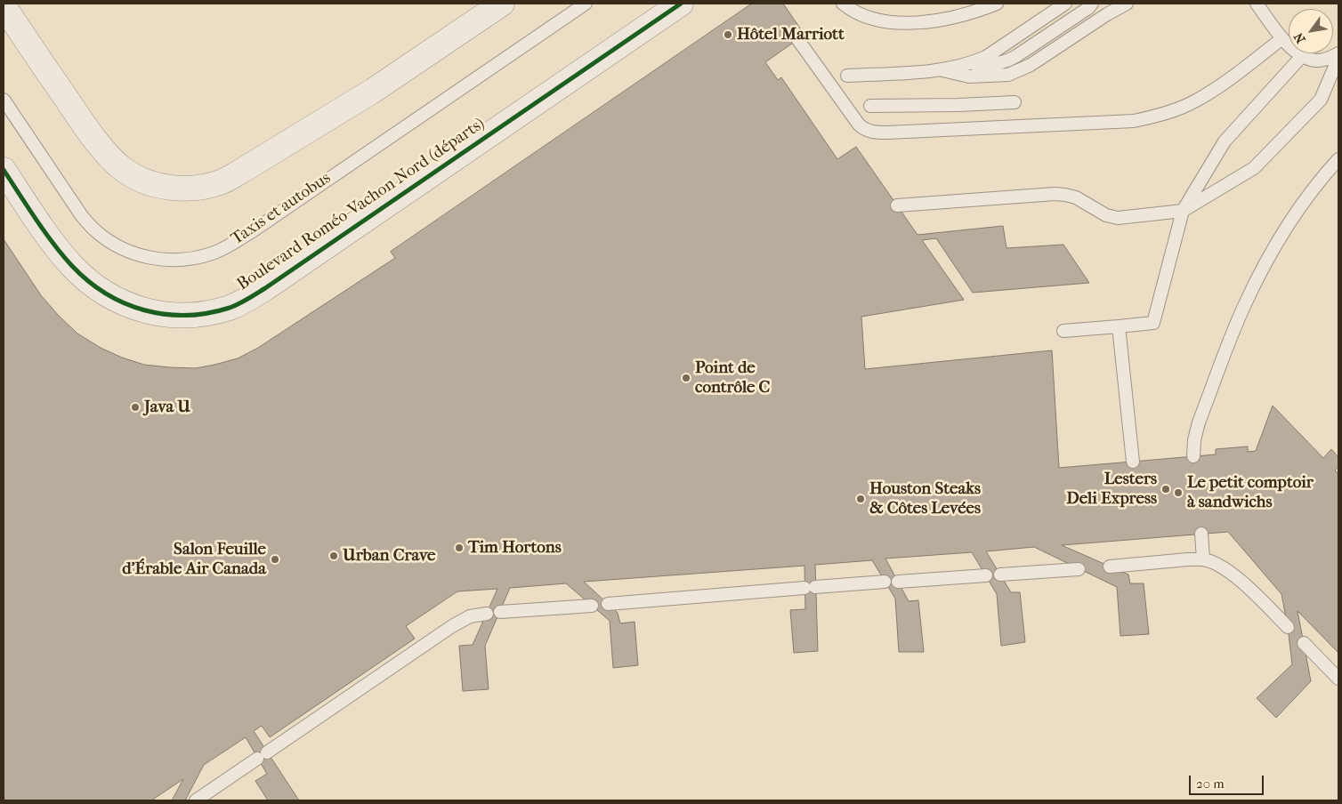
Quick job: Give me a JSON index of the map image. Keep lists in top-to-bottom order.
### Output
{
  "streets": {
    "street": ["Boulevard Roméo-Vachon Nord (départs)"],
    "lane": ["Taxis et autobus"]
  },
  "places": [
    "Hôtel Marriott",
    "Point de contrôle C",
    "Java U",
    "Lesters Deli Express",
    "Le petit comptoir à sandwichs",
    "Houston Steaks & Côtes Levées",
    "Tim Hortons",
    "Urban Crave",
    "Salon Feuille d'Érable Air Canada"
  ],
  "scale_bar": "20 m",
  "north": "bottom left"
}
